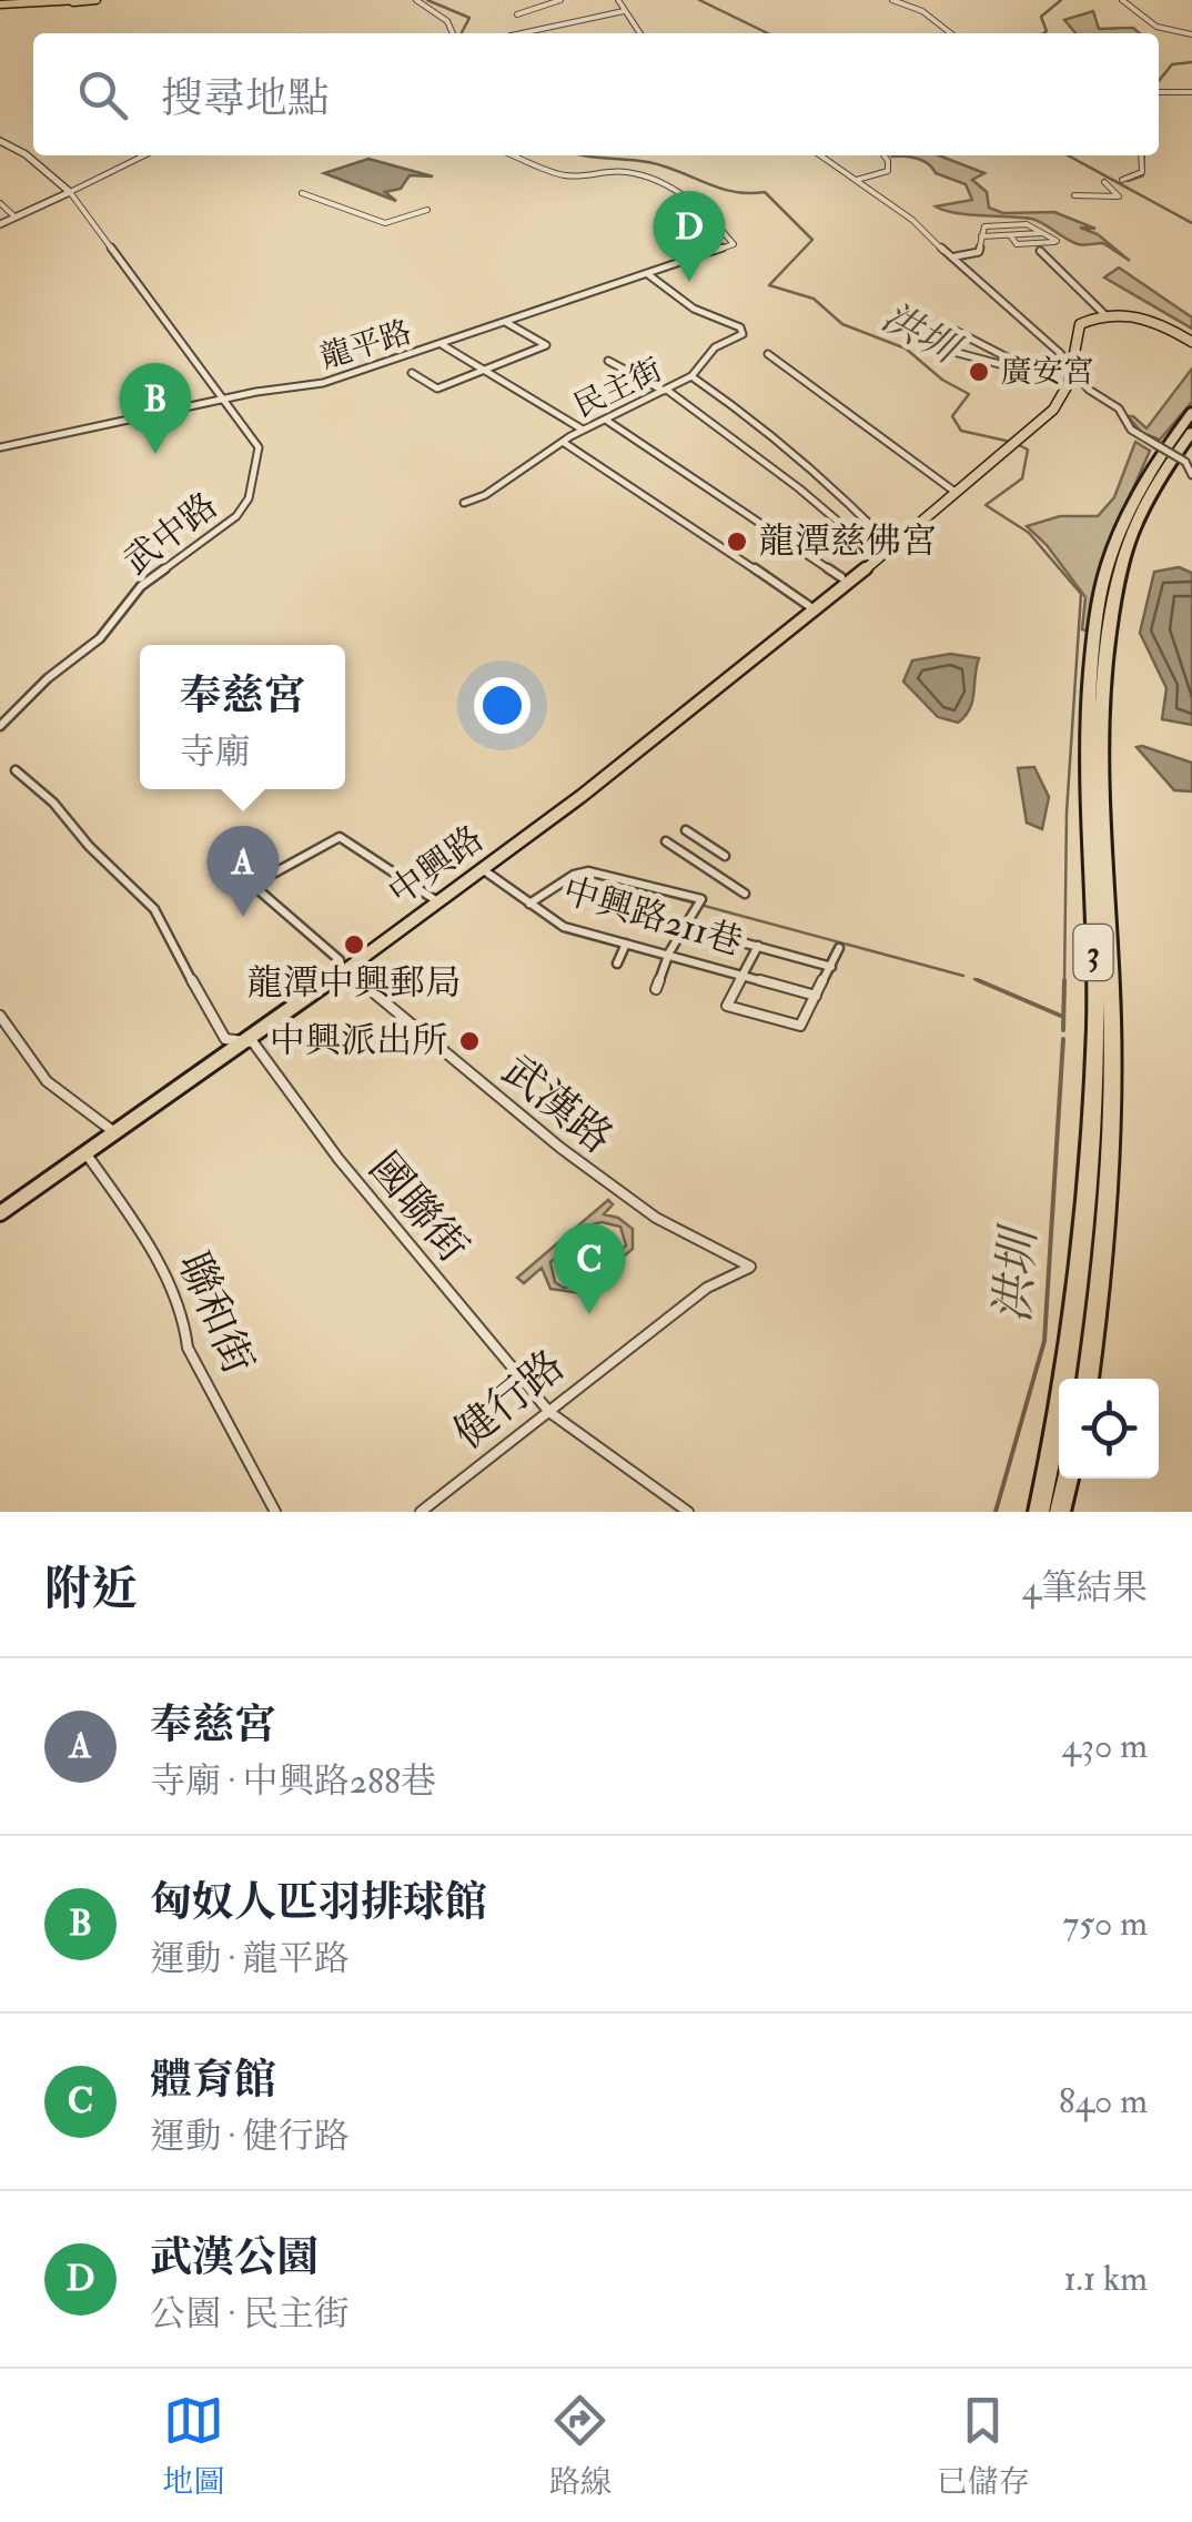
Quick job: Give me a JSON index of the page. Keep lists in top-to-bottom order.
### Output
{
  "streets": {
    "highway": ["3"],
    "main road": ["中興路"],
    "street": [
      "龍平路",
      "民主街",
      "武中路",
      "中興路211巷",
      "武漢路",
      "國聯街",
      "聯和街",
      "健行路"
    ]
  },
  "crossings": [
    ["龍平路", "民主街"],
    ["龍平路", "武中路"],
    ["中興路", "中興路211巷"],
    ["中興路", "武漢路"],
    ["中興路", "國聯街"],
    ["中興路", "聯和街"],
    ["武漢路", "健行路"],
    ["國聯街", "健行路"]
  ],
  "water": ["洪圳"],
  "places": [
    "廣安宮",
    "龍潭慈佛宮",
    "龍潭中興郵局",
    "中興派出所"
  ],
  "page": {
    "search": "搜尋地點",
    "pins": [
      "D",
      "B",
      "A",
      "C"
    ],
    "popup": ["奉慈宮", "寺廟"],
    "heading": ["附近", "4筆結果"],
    "list": [
      {
        "mark": "A",
        "name": "奉慈宮",
        "note": "寺廟 · 中興路288巷",
        "value": "430 m"
      },
      {
        "mark": "B",
        "name": "匈奴人匹羽排球館",
        "note": "運動 · 龍平路",
        "value": "750 m"
      },
      {
        "mark": "C",
        "name": "體育館",
        "note": "運動 · 健行路",
        "value": "840 m"
      },
      {
        "mark": "D",
        "name": "武漢公園",
        "note": "公園 · 民主街",
        "value": "1.1 km"
      }
    ],
    "nav": ["地圖", "路線", "已儲存"]
  }
}
